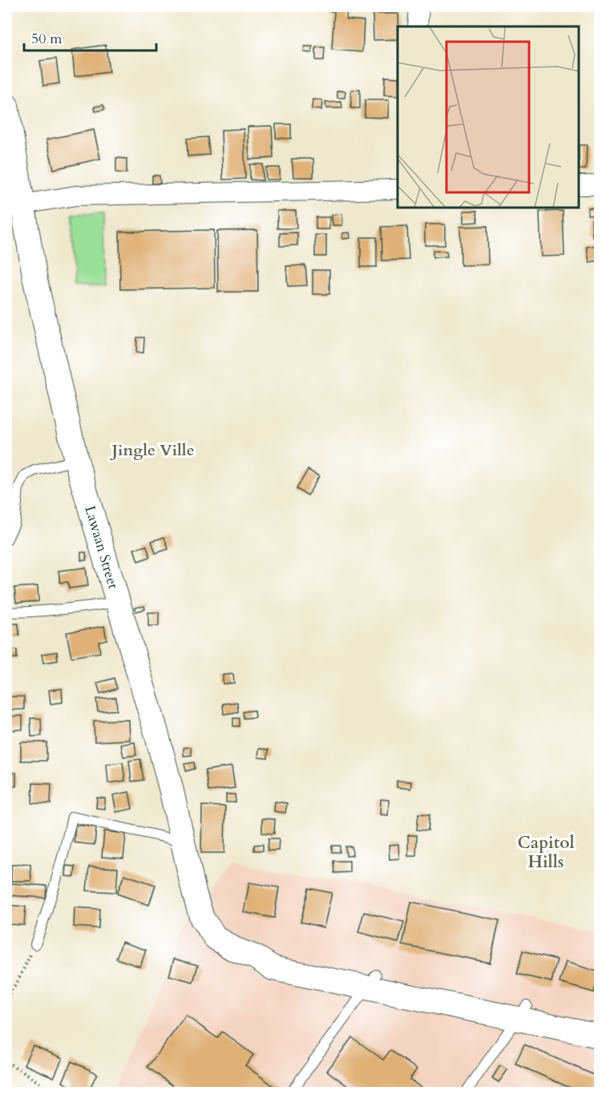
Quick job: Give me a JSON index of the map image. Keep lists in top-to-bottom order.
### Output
{
  "streets": {
    "street": ["Lawaan Street"]
  },
  "districts": ["Jingle Ville", "Capitol Hills"],
  "scale_bar": "50 m"
}
